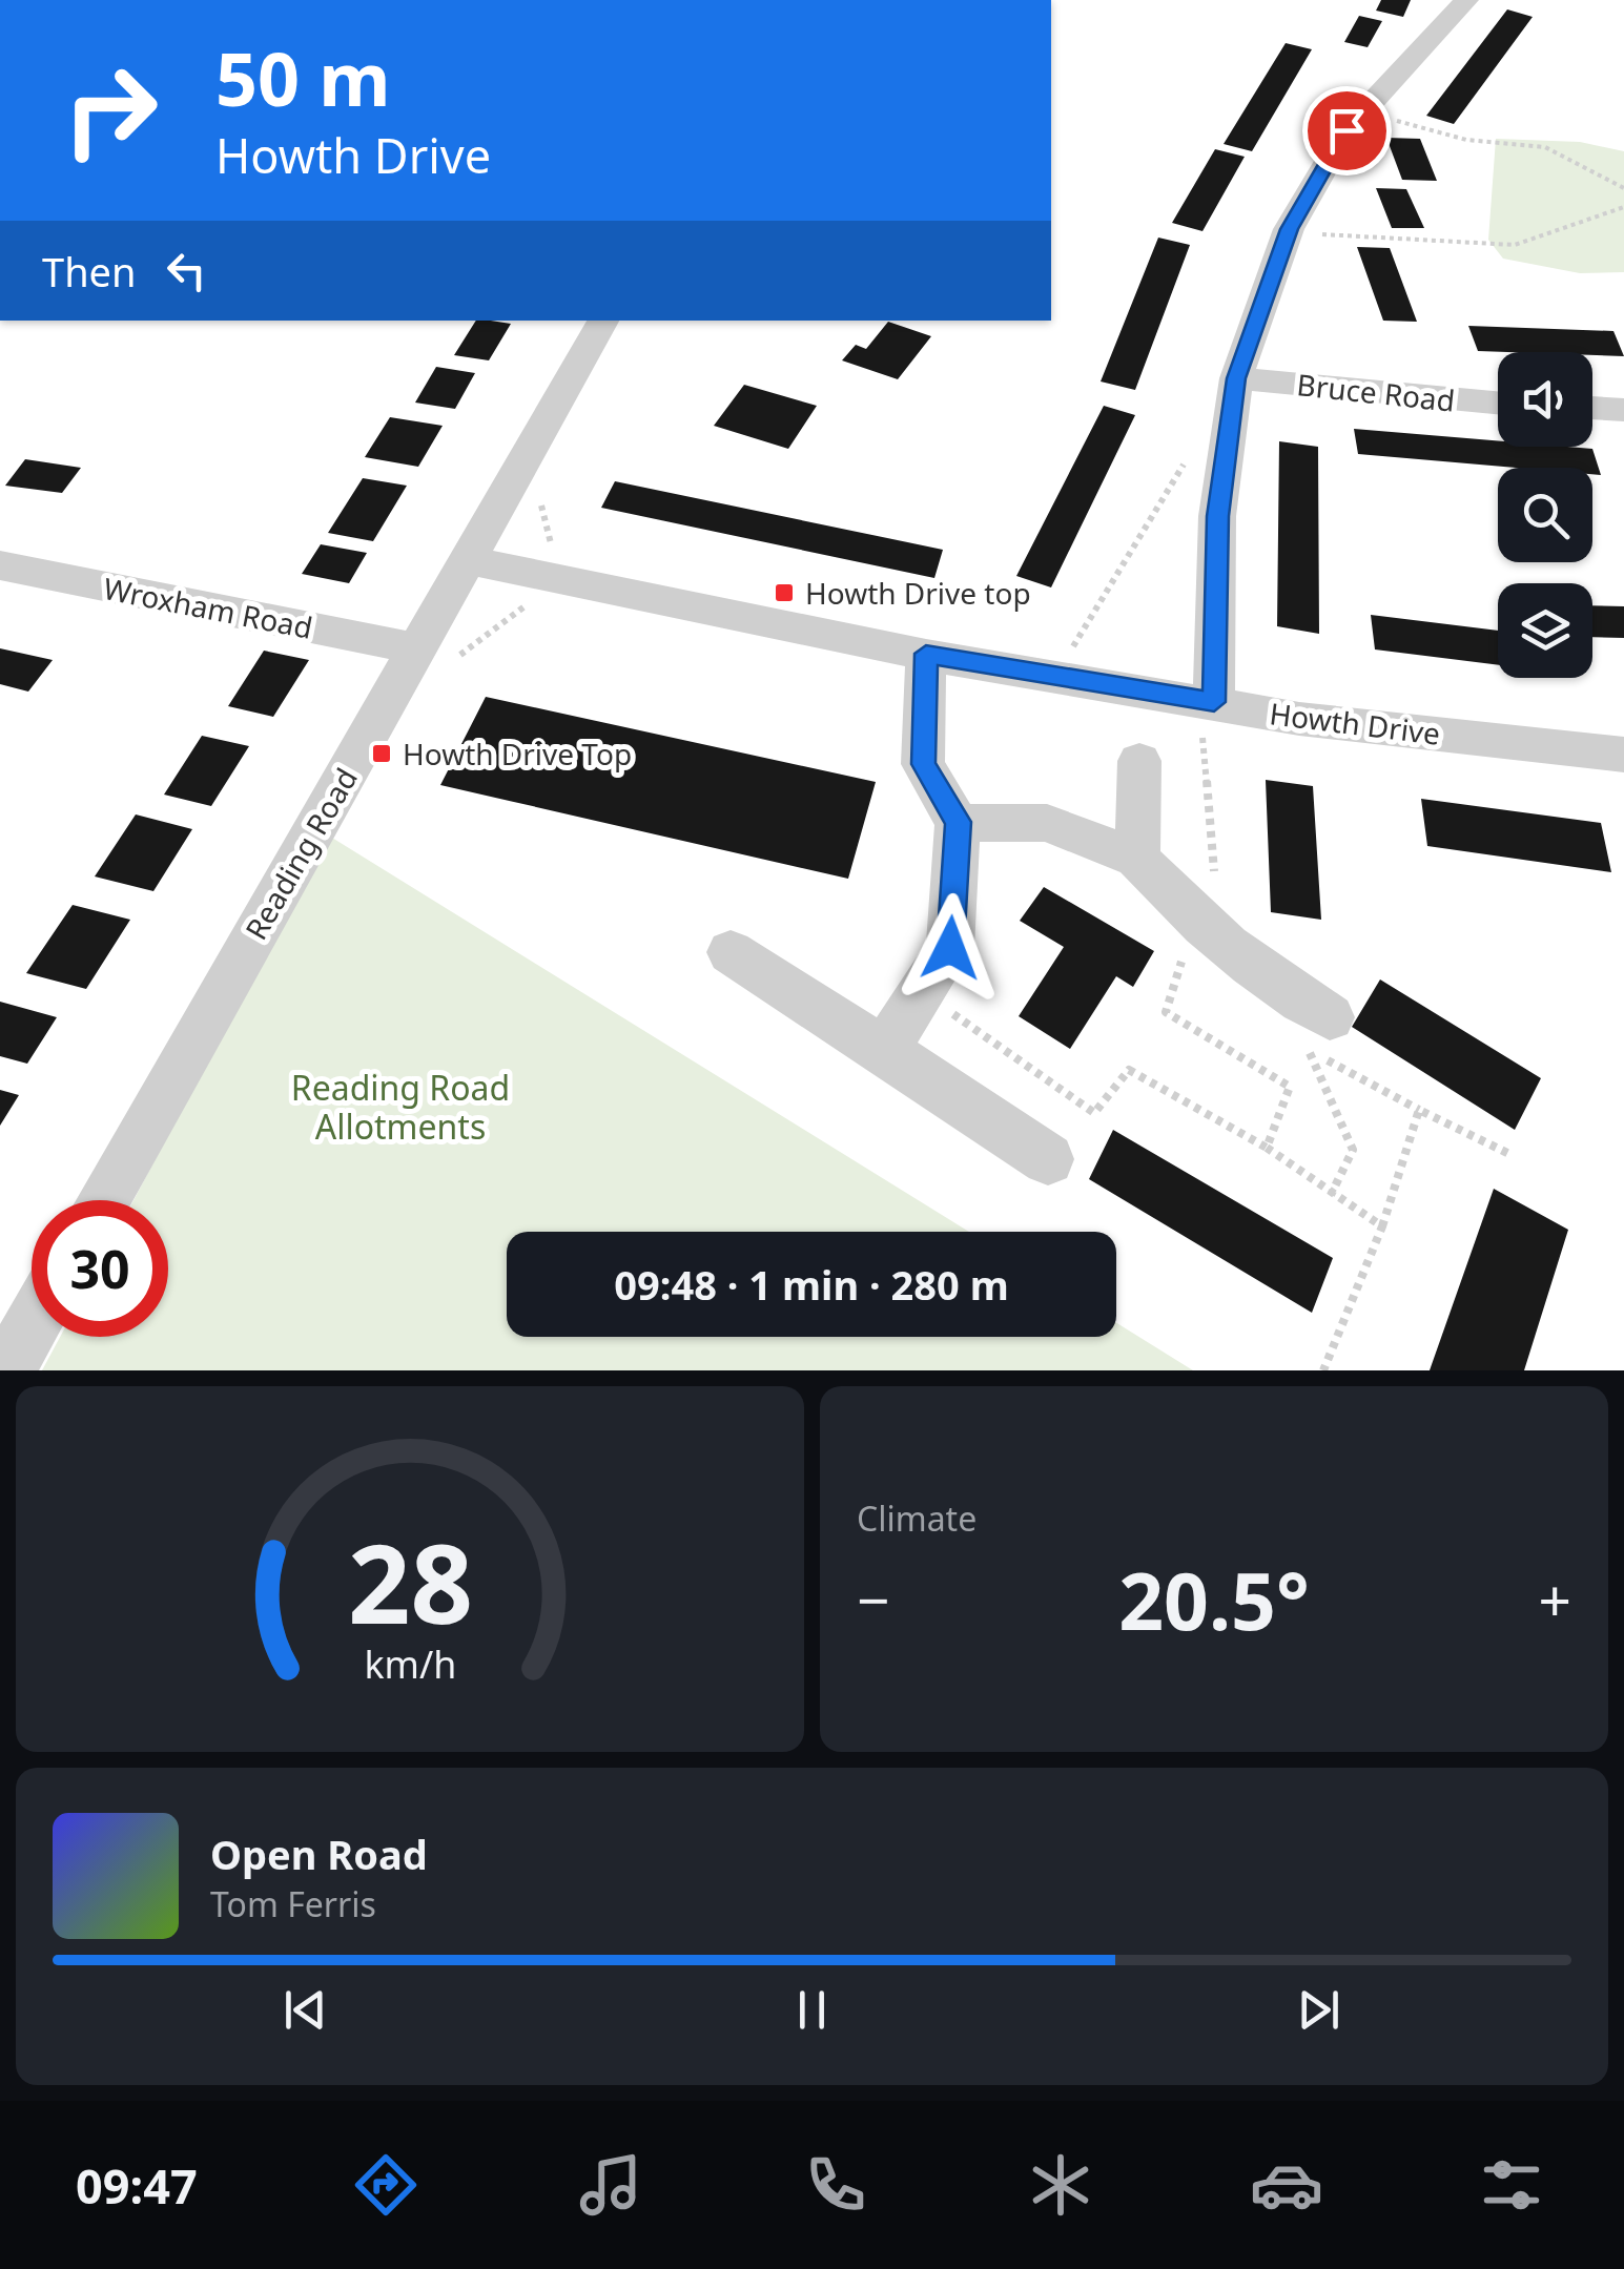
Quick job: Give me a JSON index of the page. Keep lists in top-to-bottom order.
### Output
{
  "streets": {
    "street": [
      "Bruce Road",
      "Wroxham Road",
      "Howth Drive",
      "Reading Road"
    ]
  },
  "crossings": [
    ["Wroxham Road", "Reading Road"],
    ["Howth Drive", "Reading Road"]
  ],
  "parks": ["Reading Road Allotments"],
  "places": {
    "transit": ["Howth Drive top", "Howth Drive Top"]
  },
  "page": {
    "turn": ["50 m", "Howth Drive"],
    "then": "Then",
    "limit": "30",
    "trip": "09:48 · 1 min · 280 m",
    "tile": "Climate",
    "heat": ["−", "20.5°", "+"],
    "song": ["Open Road", "Tom Ferris"],
    "tabs": "09:47",
    "gauge": ["28", "km/h"]
  }
}
